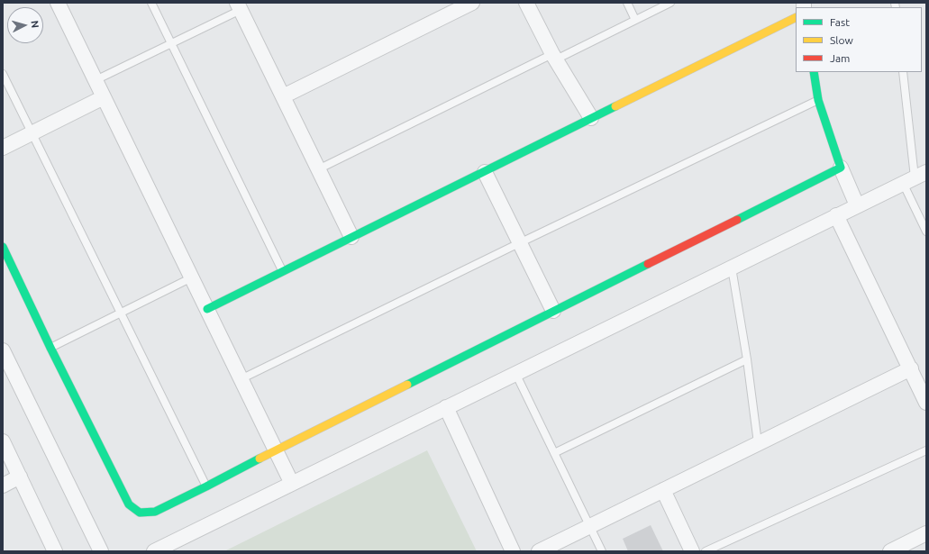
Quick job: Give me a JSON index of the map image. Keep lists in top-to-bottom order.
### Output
{
  "legend": ["Fast", "Slow", "Jam"],
  "north": "right"
}
